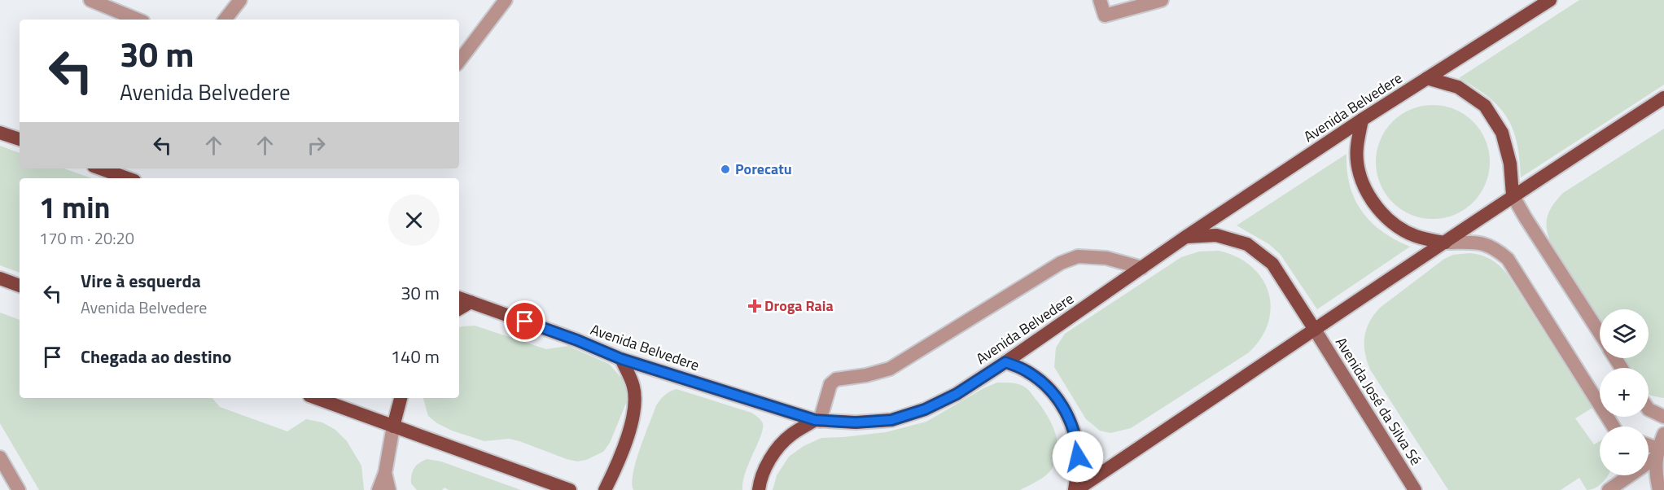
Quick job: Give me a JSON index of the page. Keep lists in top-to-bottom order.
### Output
{
  "streets": {
    "main road": ["Avenida Belvedere", "Avenida José da Silva Sé"]
  },
  "places": {
    "other": ["Porecatu"],
    "health": ["Droga Raia"]
  },
  "page": {
    "turn": ["30 m", "Avenida Belvedere"],
    "heading": ["1 min", "170 m · 20:20"],
    "list": [
      {
        "name": "Vire à esquerda",
        "note": "Avenida Belvedere",
        "value": "30 m"
      },
      {
        "name": "Chegada ao destino",
        "value": "140 m"
      }
    ],
    "map_buttons": ["+", "−"]
  }
}
